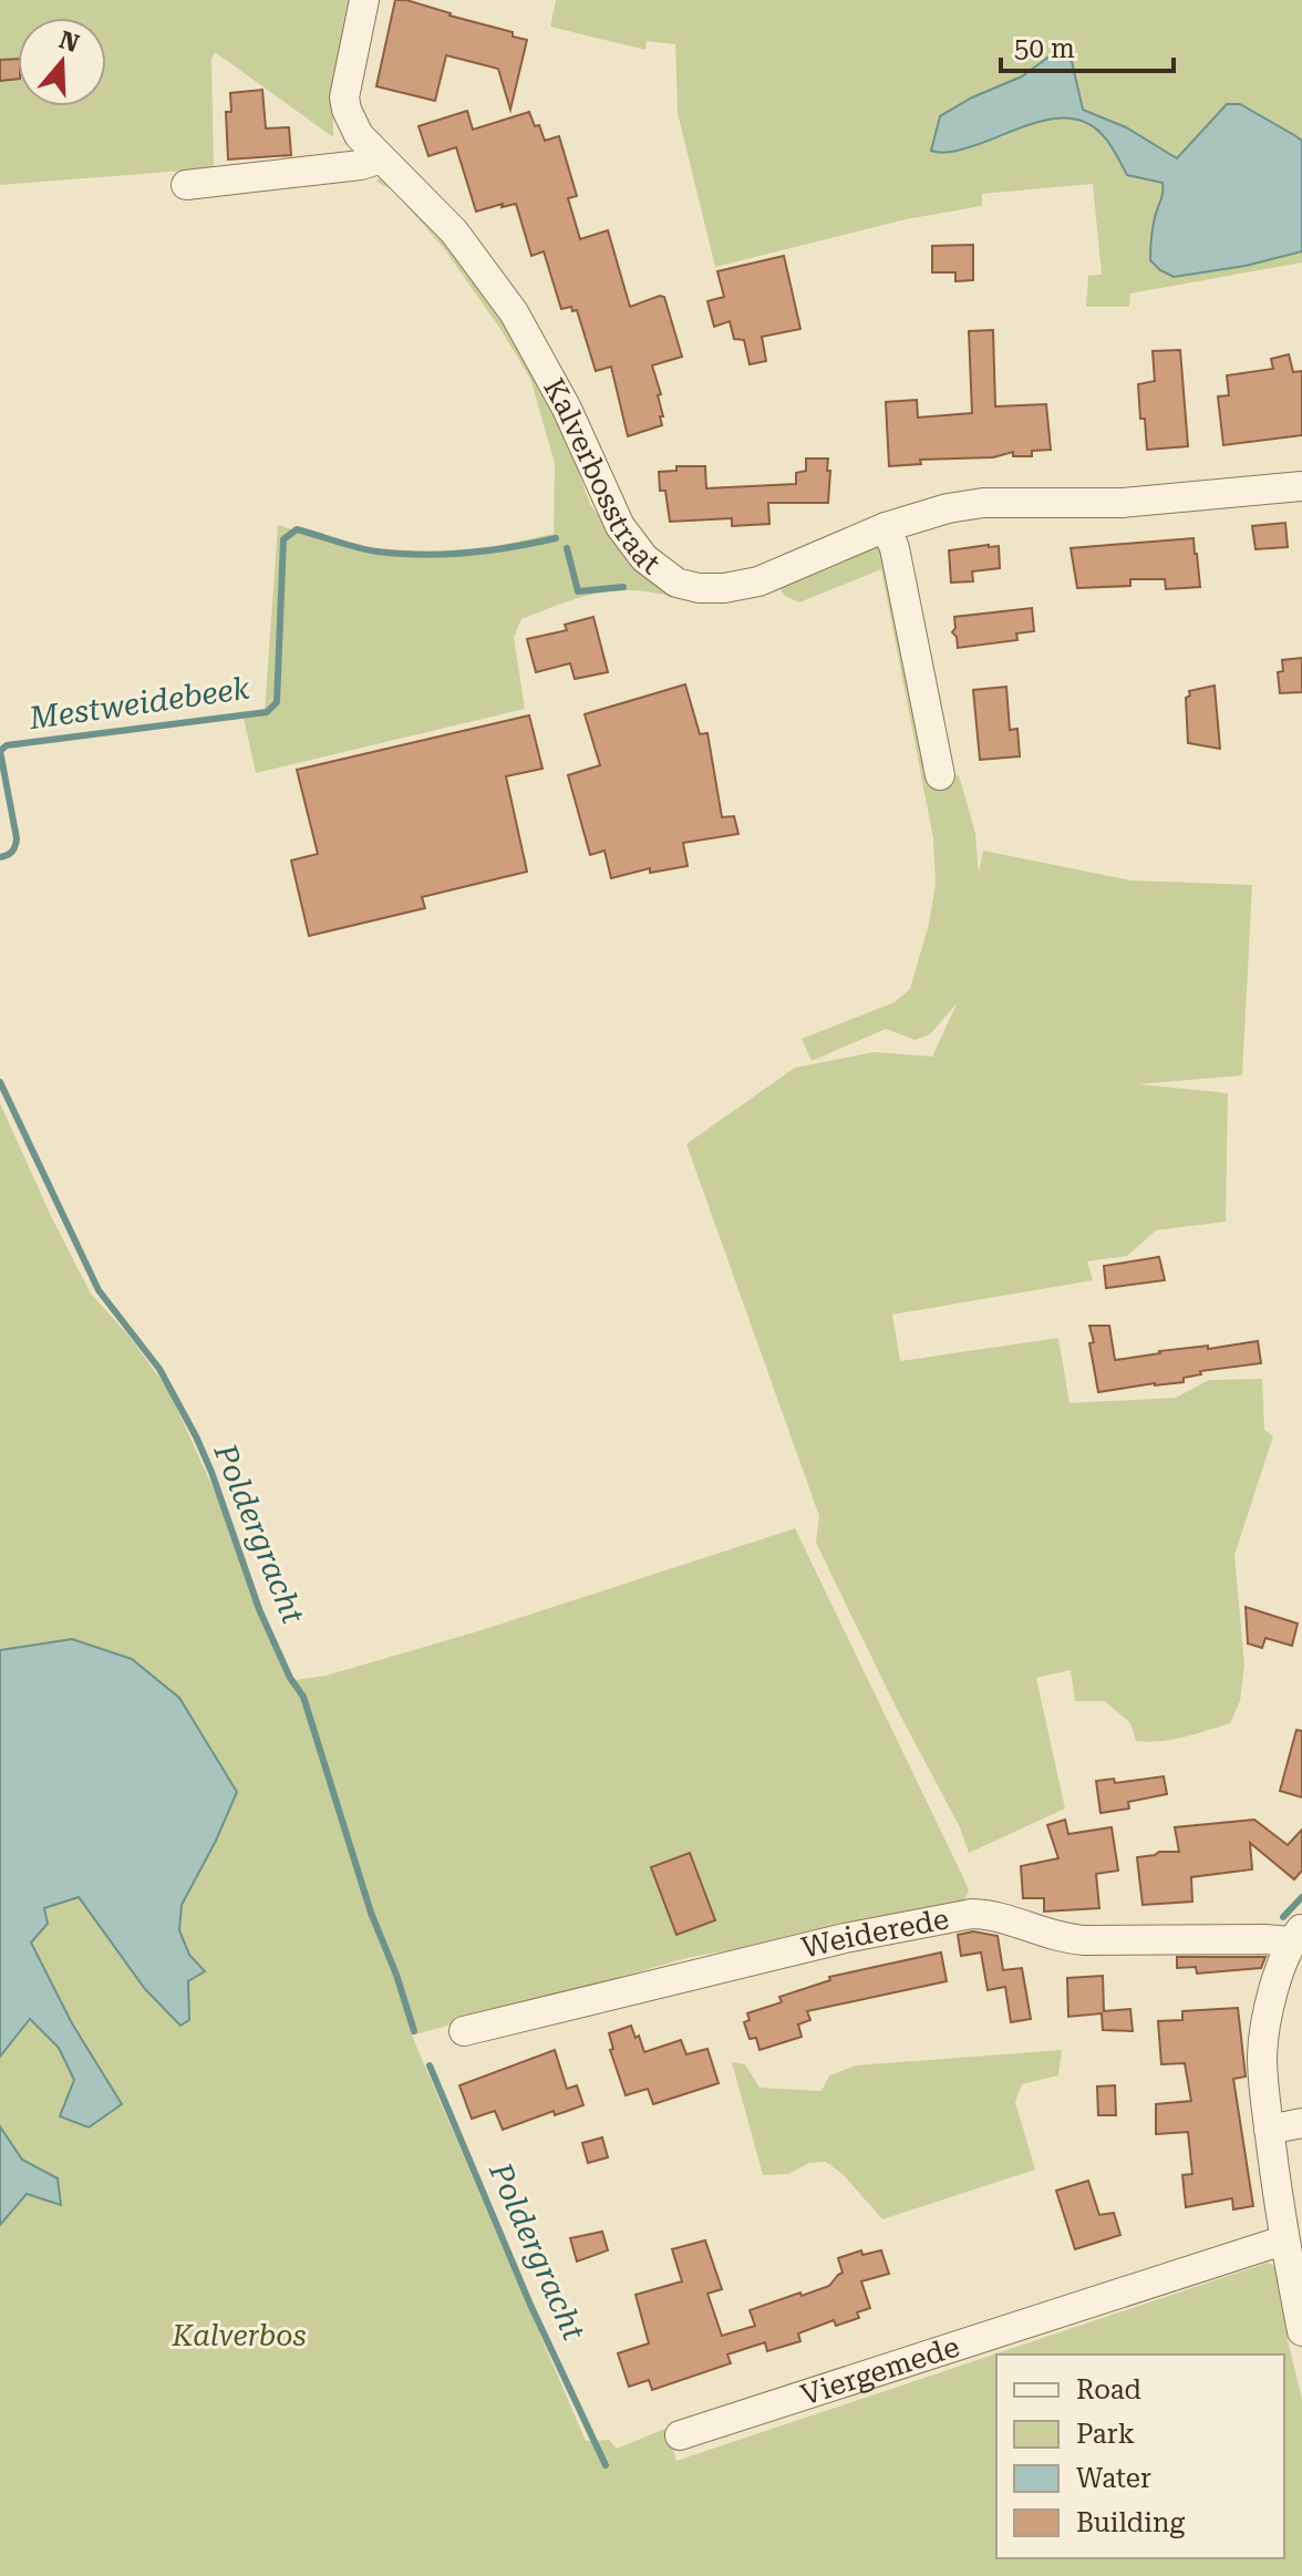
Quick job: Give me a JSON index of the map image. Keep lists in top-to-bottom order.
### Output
{
  "streets": {
    "street": ["Kalverbosstraat", "Weiderede", "Viergemede"]
  },
  "water": ["Mestweidebeek", "Poldergracht"],
  "parks": ["Kalverbos"],
  "legend": [
    "Road",
    "Park",
    "Water",
    "Building"
  ],
  "scale_bar": "50 m",
  "north": "top"
}
